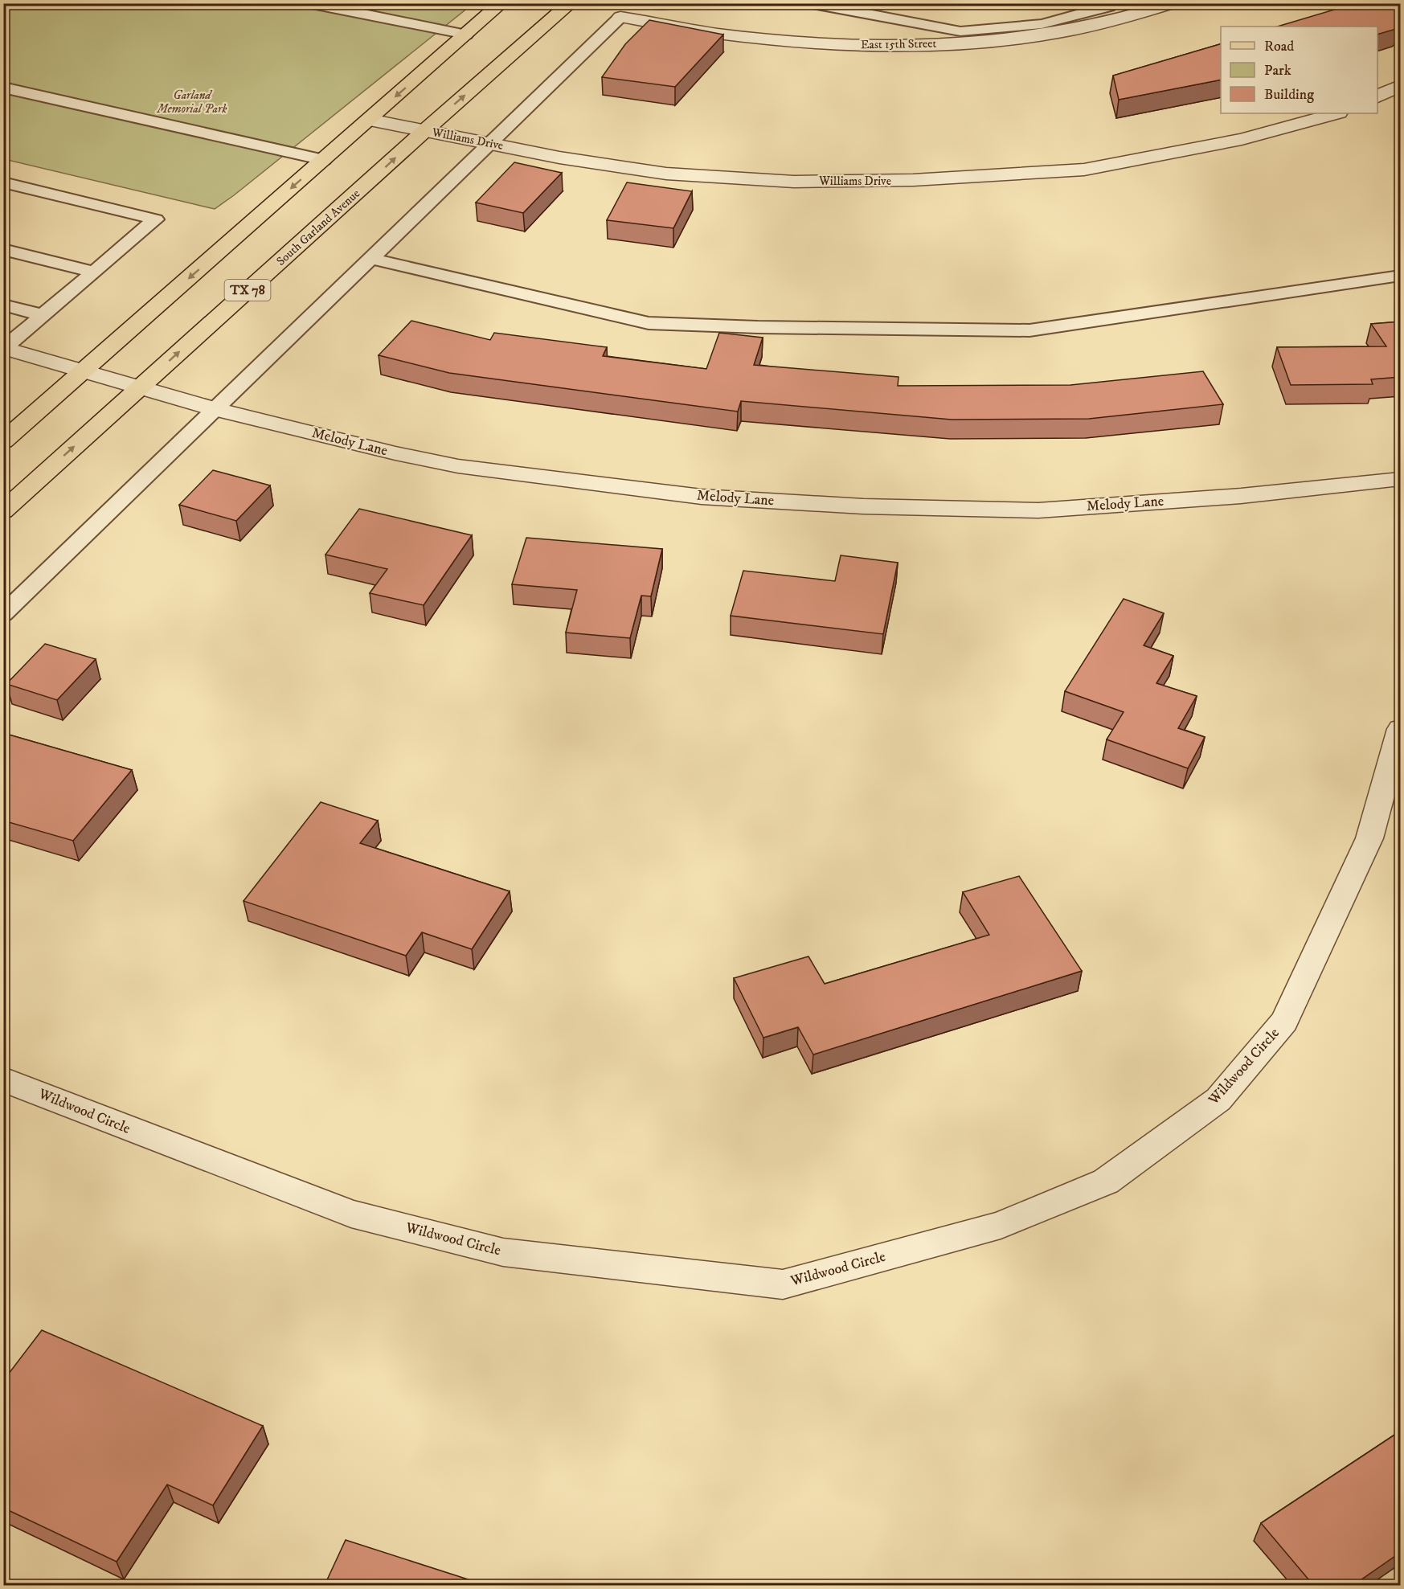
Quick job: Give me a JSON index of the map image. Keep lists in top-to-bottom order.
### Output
{
  "streets": {
    "main road": ["South Garland Avenue", "TX 78"],
    "street": [
      "East 15th Street",
      "Williams Drive",
      "Melody Lane",
      "Wildwood Circle"
    ]
  },
  "crossings": [
    ["Williams Drive", "South Garland Avenue"],
    ["South Garland Avenue", "Melody Lane"]
  ],
  "parks": ["Garland Memorial Park"],
  "legend": ["Road", "Park", "Building"]
}
